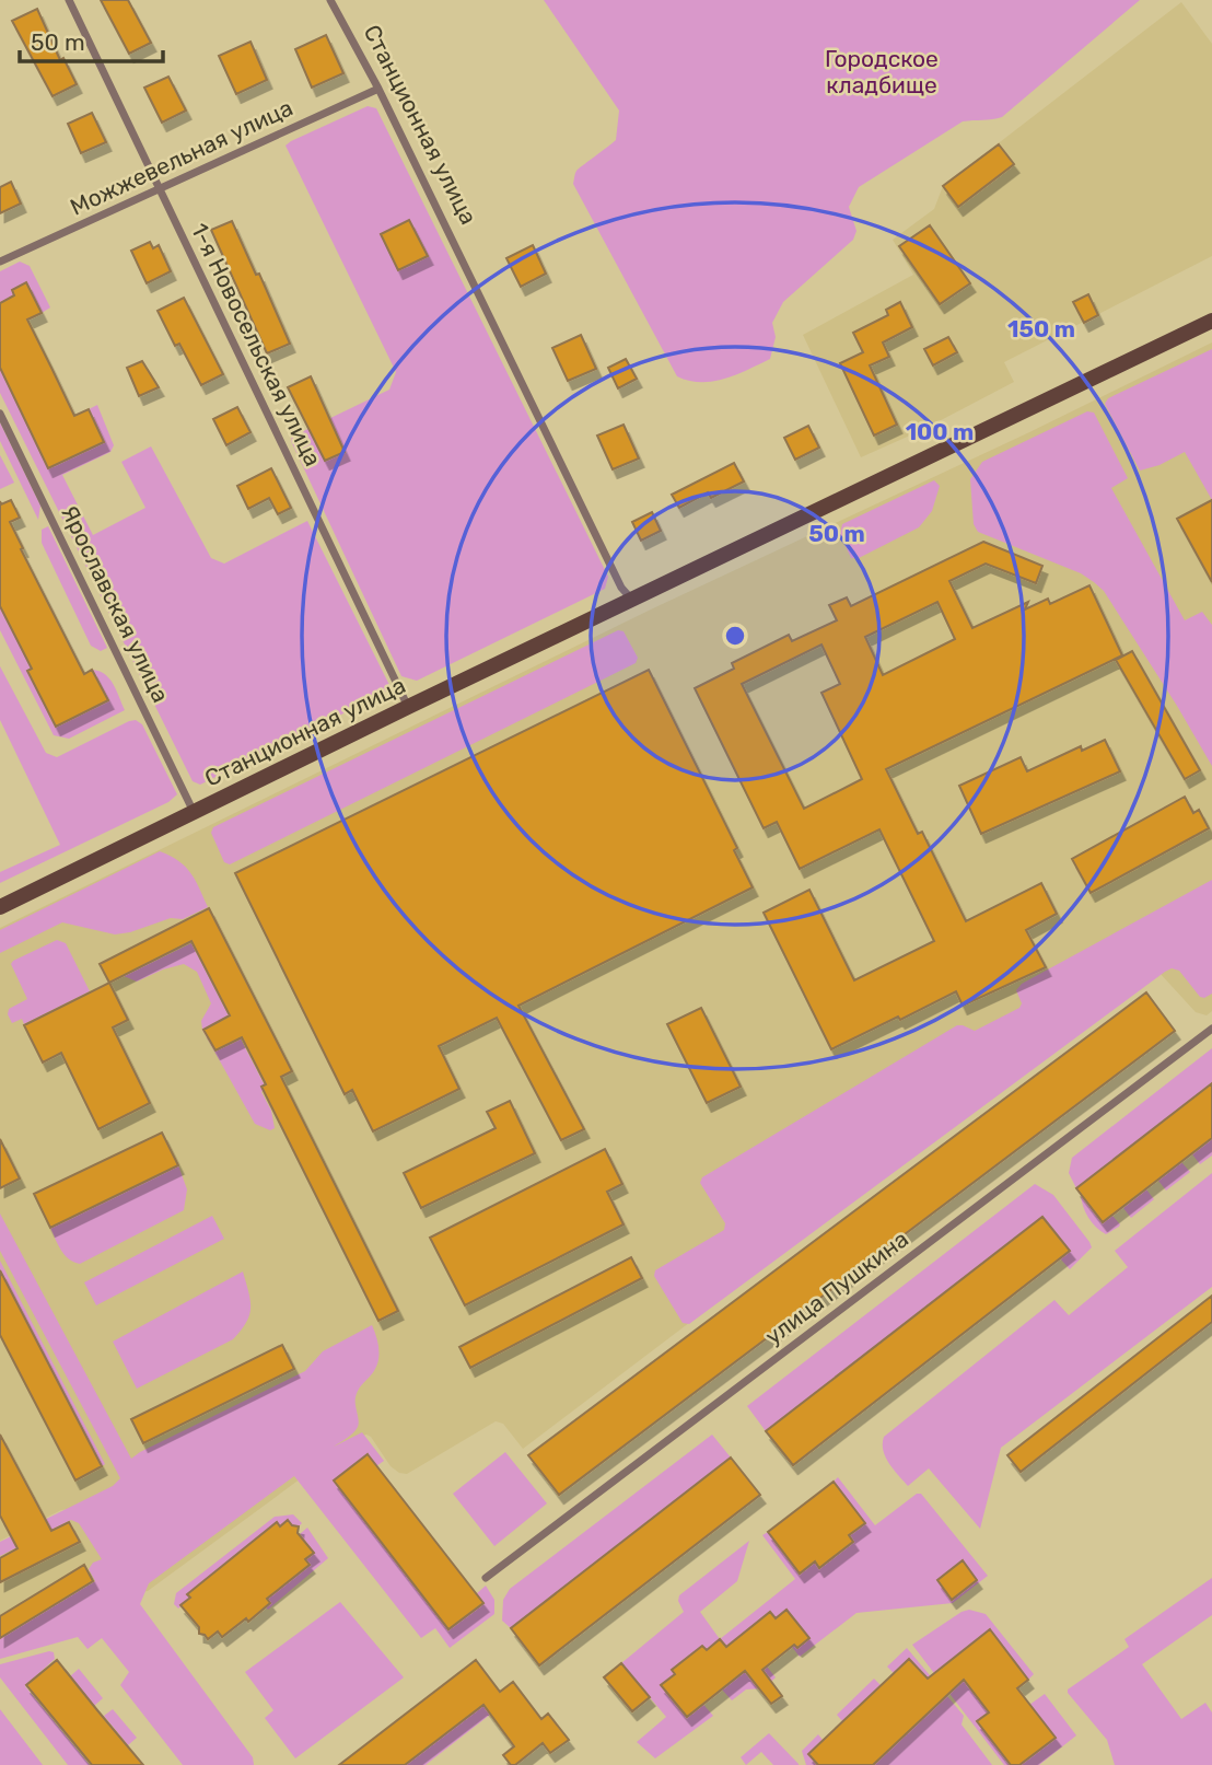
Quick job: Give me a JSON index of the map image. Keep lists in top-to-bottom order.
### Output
{
  "streets": {
    "street": [
      "Станционная улица",
      "Можжевельная улица",
      "1-я Новосельская улица",
      "Ярославская улица",
      "улица Пушкина"
    ]
  },
  "crossings": [
    ["Станционная улица", "Можжевельная улица"],
    ["Станционная улица", "1-я Новосельская улица"],
    ["Станционная улица", "Ярославская улица"],
    ["Можжевельная улица", "1-я Новосельская улица"]
  ],
  "parks": ["Городское кладбище"],
  "scale_bar": "50 m",
  "rings": ["150 m", "100 m", "50 m"]
}
